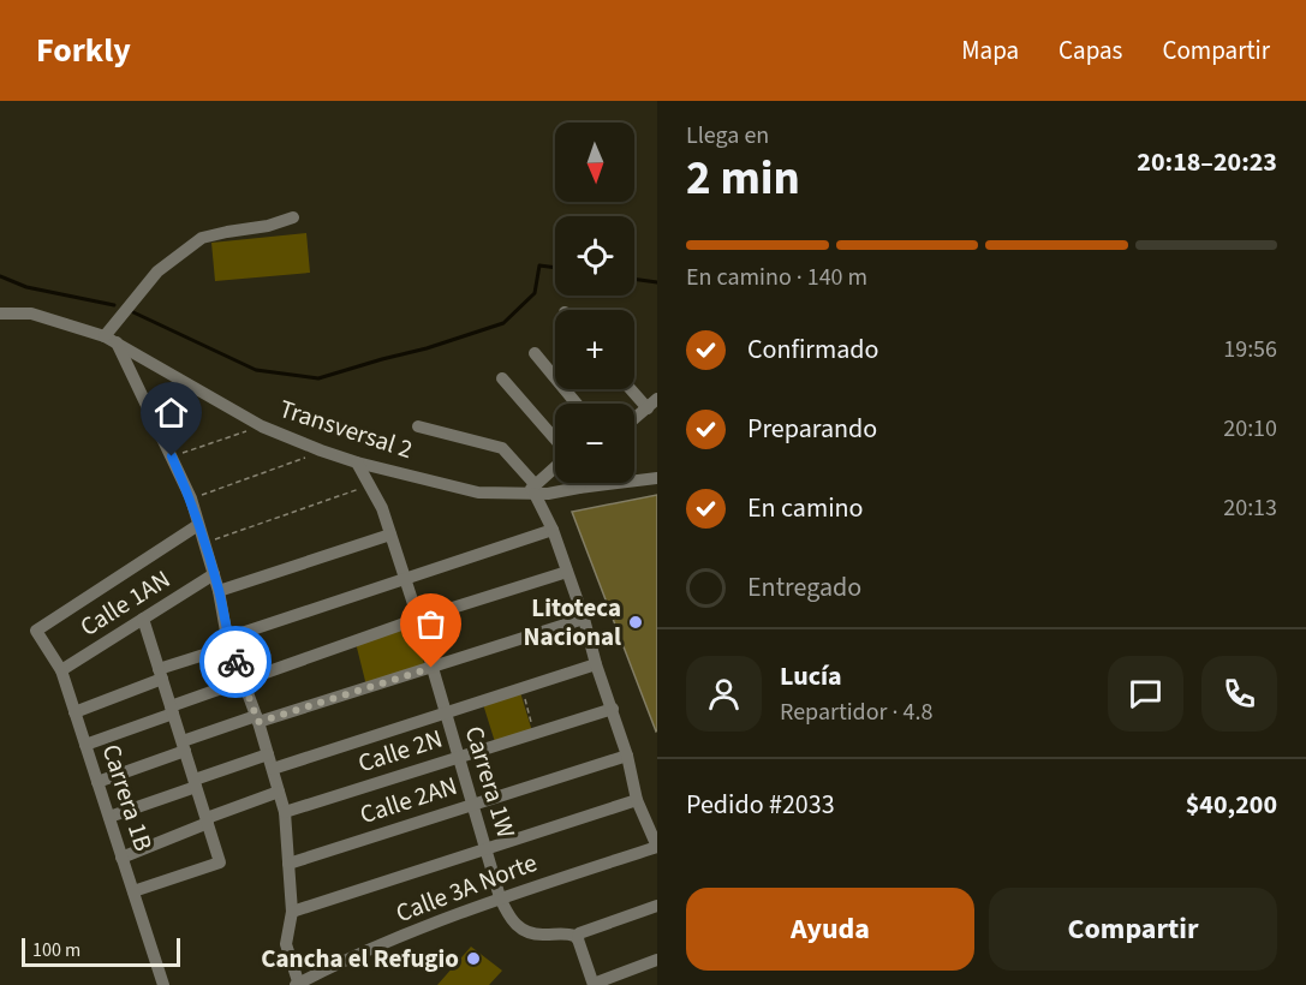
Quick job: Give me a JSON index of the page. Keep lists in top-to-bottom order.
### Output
{
  "streets": {
    "street": [
      "Transversal 2",
      "Calle 1AN",
      "Calle 2N",
      "Carrera 1W",
      "Carrera 1B",
      "Calle 2AN",
      "Calle 3A Norte"
    ]
  },
  "crossings": [
    ["Transversal 2", "Carrera 1W"],
    ["Calle 1AN", "Carrera 1B"],
    ["Calle 2N", "Carrera 1W"],
    ["Carrera 1W", "Calle 2AN"],
    ["Carrera 1W", "Calle 3A Norte"]
  ],
  "places": ["Litoteca Nacional", "Cancha el Refugio"],
  "scale_bar": "100 m",
  "north": "bottom",
  "page": {
    "header": "Forkly",
    "nav": ["Mapa", "Capas", "Compartir"],
    "heading": ["2 min", "Llega en", "20:18–20:23"],
    "panel": [
      "Lucía",
      "Repartidor · 4.8",
      "Pedido #2033",
      "$40,200"
    ],
    "map_buttons": ["+", "−"],
    "bar": "En camino · 140 m",
    "list": [
      ["Confirmado", "19:56"],
      ["Preparando", "20:10"],
      ["En camino", "20:13"],
      "Entregado"
    ],
    "buttons": ["Ayuda", "Compartir"],
    "scale": "100 m"
  }
}
